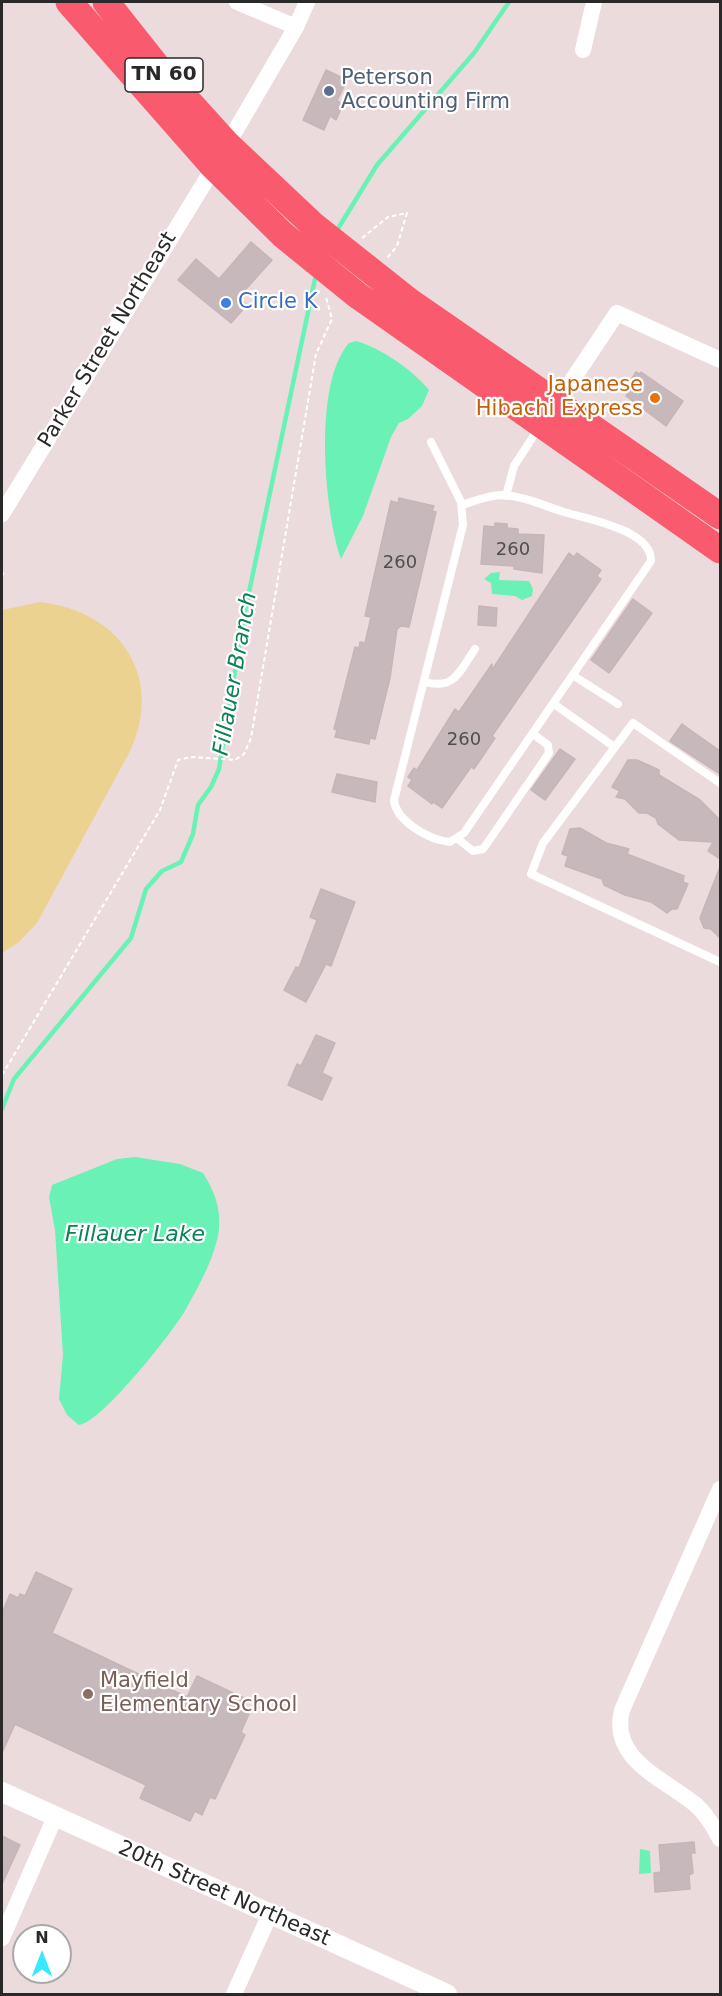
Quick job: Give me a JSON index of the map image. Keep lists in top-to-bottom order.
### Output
{
  "streets": {
    "highway": ["TN 60"],
    "street": ["Parker Street Northeast", "20th Street Northeast"]
  },
  "crossings": [
    ["TN 60", "Parker Street Northeast"]
  ],
  "water": ["Fillauer Branch", "Fillauer Lake"],
  "places": [
    "Peterson Accounting Firm",
    "Circle K",
    "Japanese Hibachi Express",
    "Mayfield Elementary School"
  ],
  "house_numbers": ["260", "260", "260"],
  "north": "top"
}
